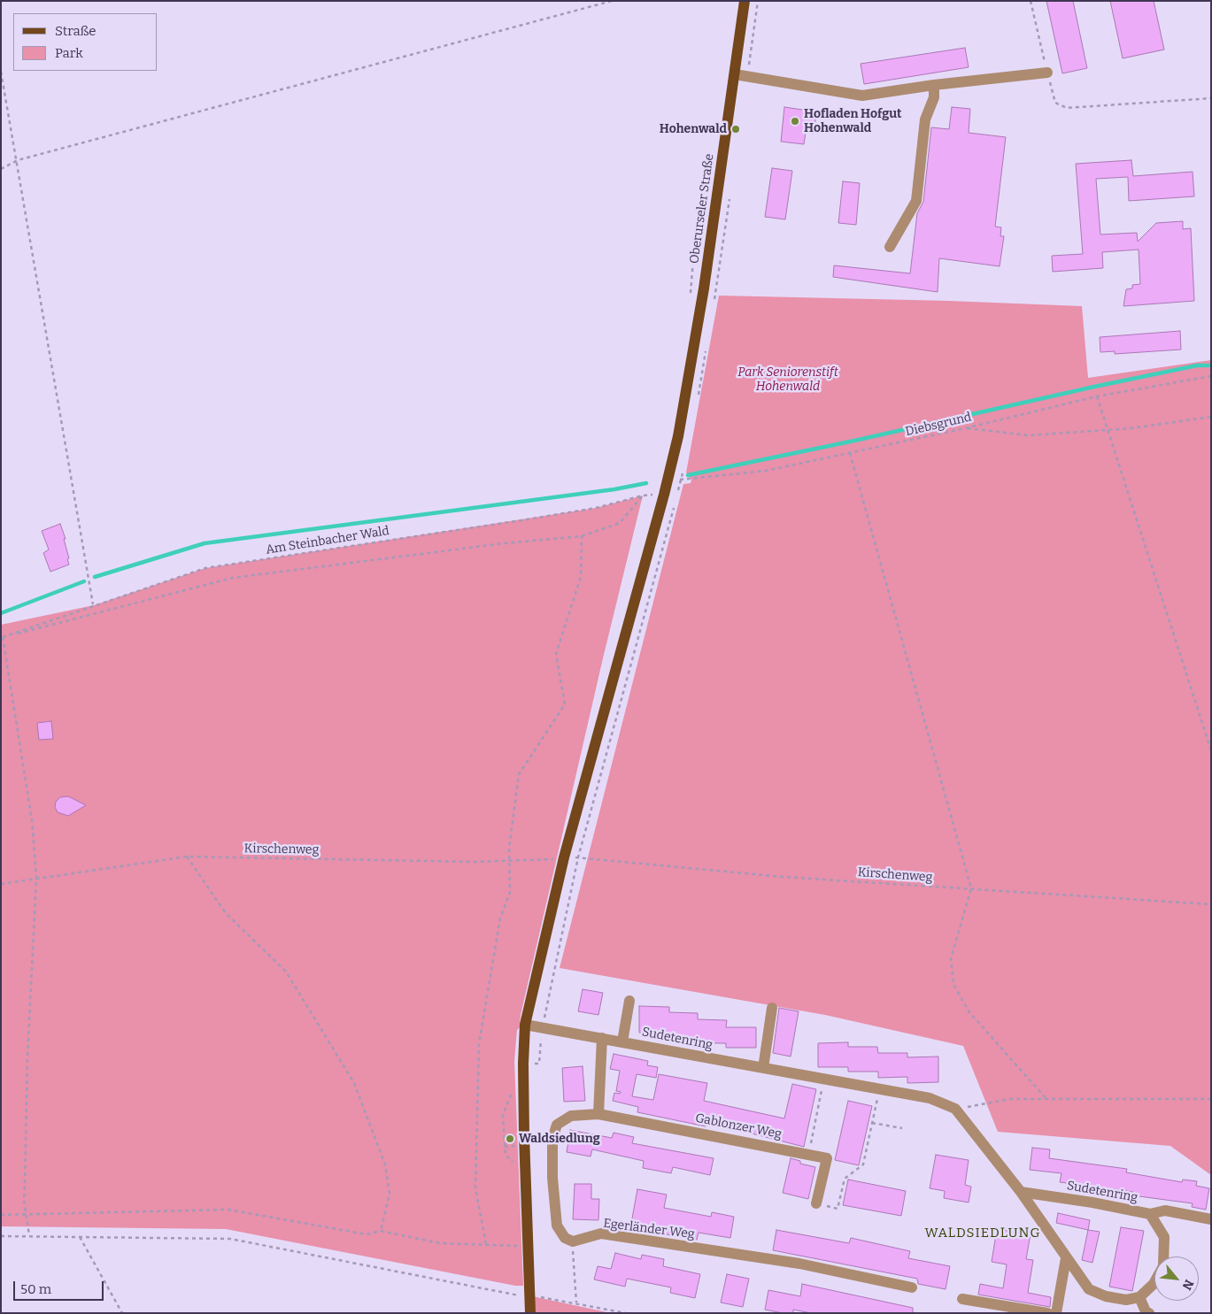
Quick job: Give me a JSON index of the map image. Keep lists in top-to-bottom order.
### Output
{
  "streets": {
    "main road": ["Oberurseler Straße"],
    "street": ["Sudetenring", "Gablonzer Weg", "Egerländer Weg"],
    "path": ["Diebsgrund", "Am Steinbacher Wald", "Kirschenweg"]
  },
  "crossings": [
    ["Oberurseler Straße", "Diebsgrund"],
    ["Oberurseler Straße", "Am Steinbacher Wald"],
    ["Oberurseler Straße", "Kirschenweg"],
    ["Oberurseler Straße", "Sudetenring"],
    ["Kirschenweg", "Sudetenring"]
  ],
  "districts": ["WALDSIEDLUNG"],
  "parks": ["Park Seniorenstift Hohenwald"],
  "places": ["Hofladen Hofgut Hohenwald", "Hohenwald", "Waldsiedlung"],
  "legend": ["Straße", "Park"],
  "scale_bar": "50 m",
  "north": "bottom right"
}
